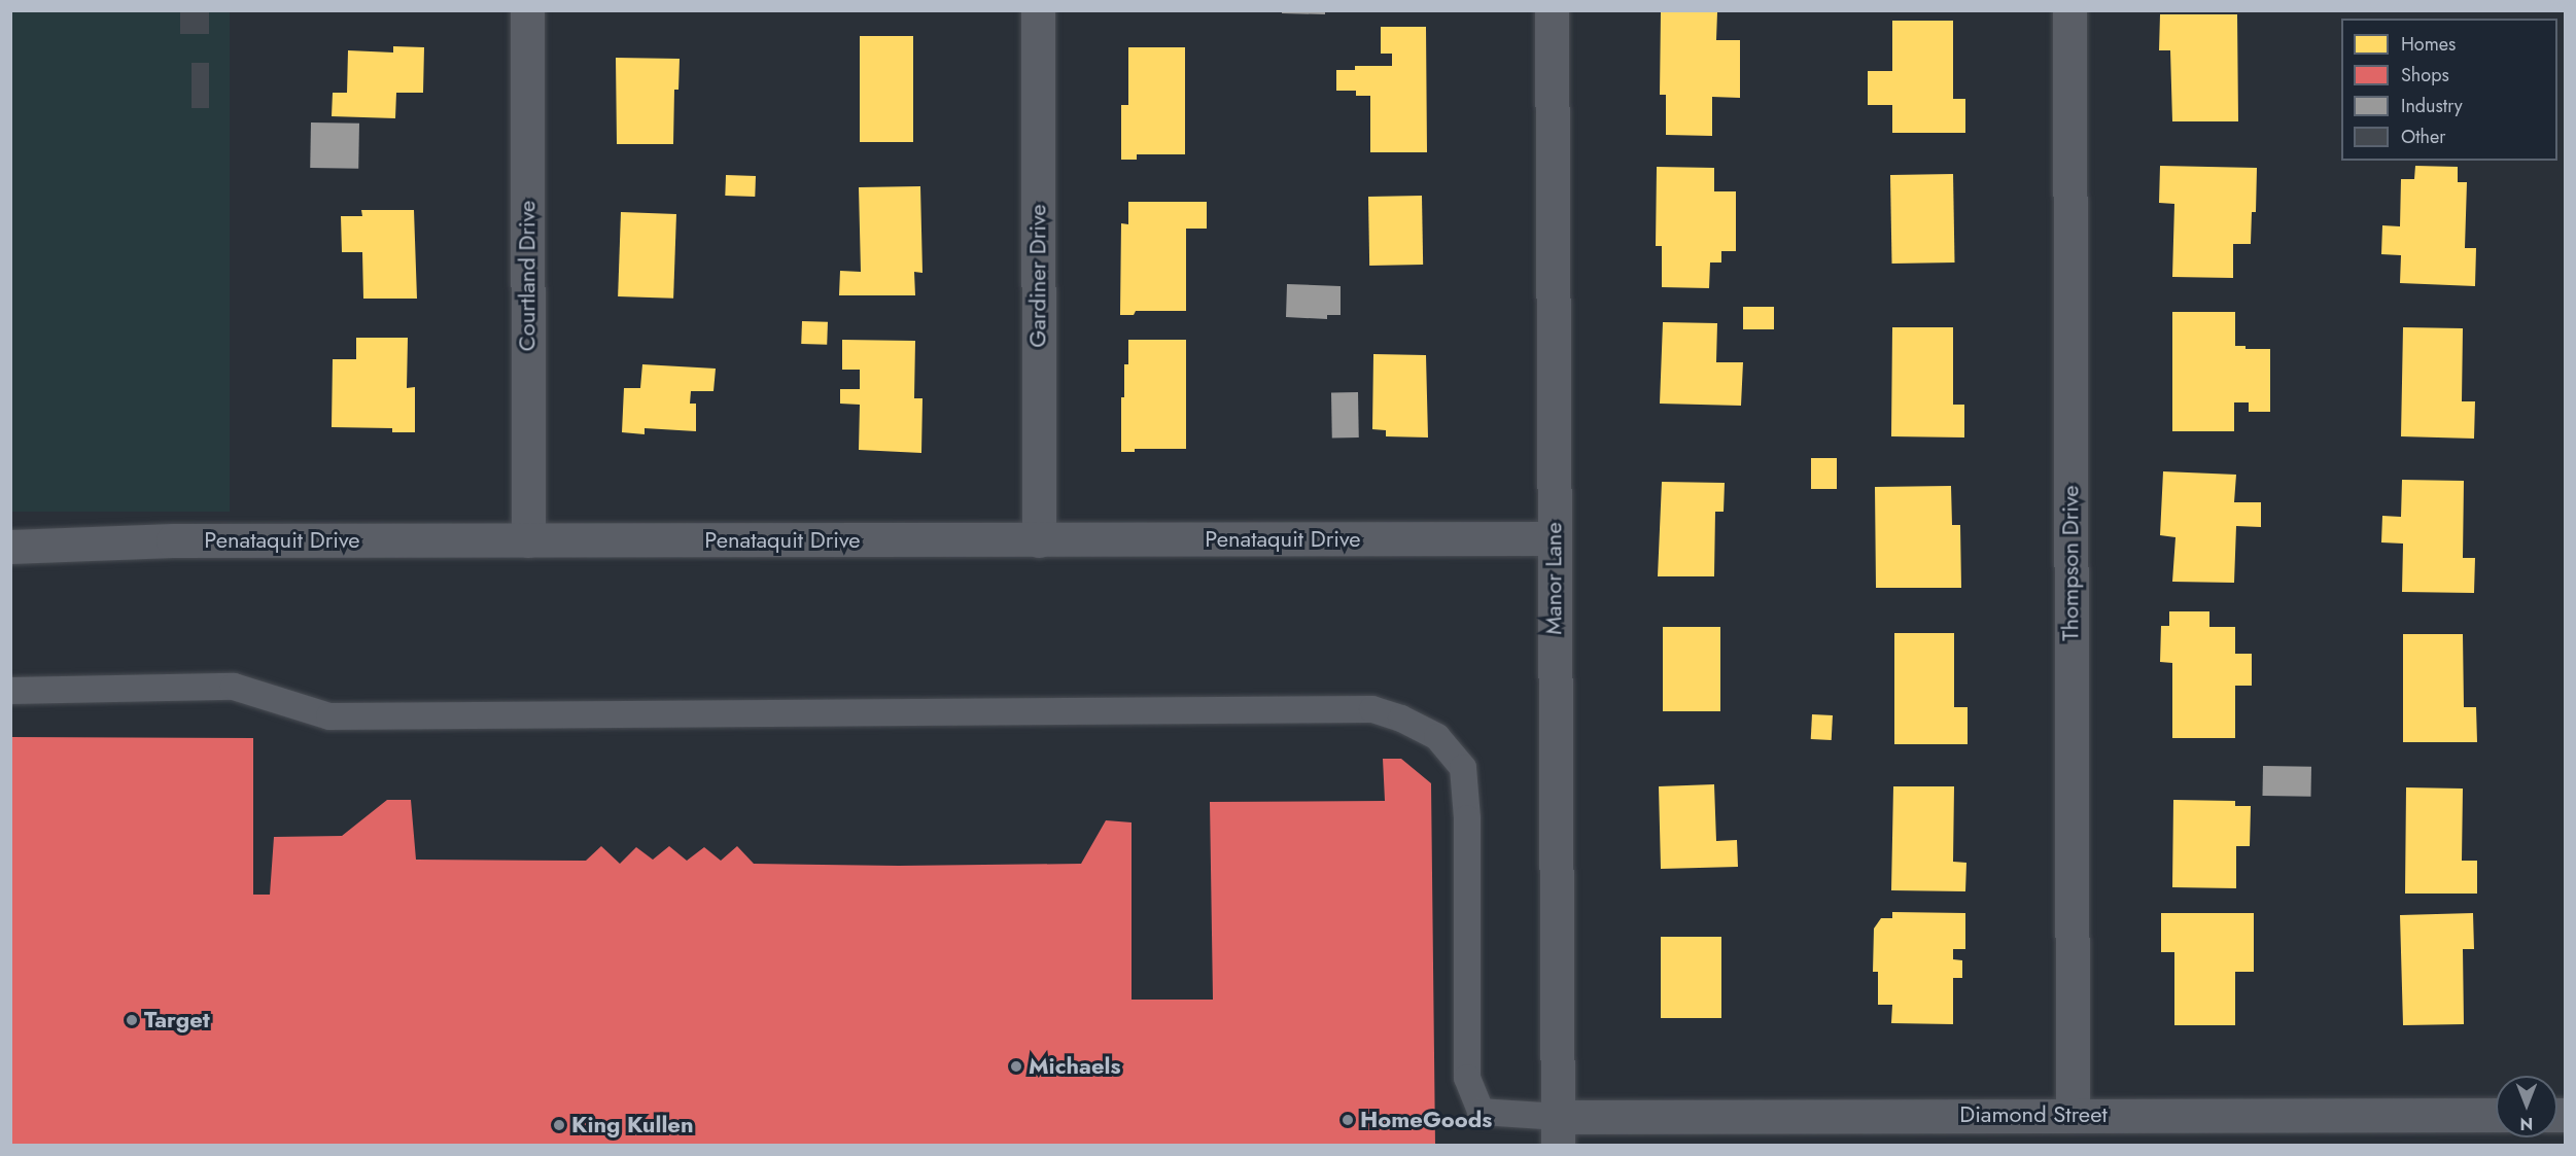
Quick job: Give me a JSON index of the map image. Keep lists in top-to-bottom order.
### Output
{
  "streets": {
    "street": [
      "Courtland Drive",
      "Gardiner Drive",
      "Penataquit Drive",
      "Thompson Drive",
      "Manor Lane",
      "Diamond Street"
    ]
  },
  "crossings": [
    ["Courtland Drive", "Penataquit Drive"],
    ["Gardiner Drive", "Penataquit Drive"],
    ["Penataquit Drive", "Manor Lane"],
    ["Thompson Drive", "Diamond Street"],
    ["Manor Lane", "Diamond Street"]
  ],
  "places": [
    "Target",
    "Michaels",
    "HomeGoods",
    "King Kullen"
  ],
  "legend": [
    "Homes",
    "Shops",
    "Industry",
    "Other"
  ],
  "north": "bottom"
}
